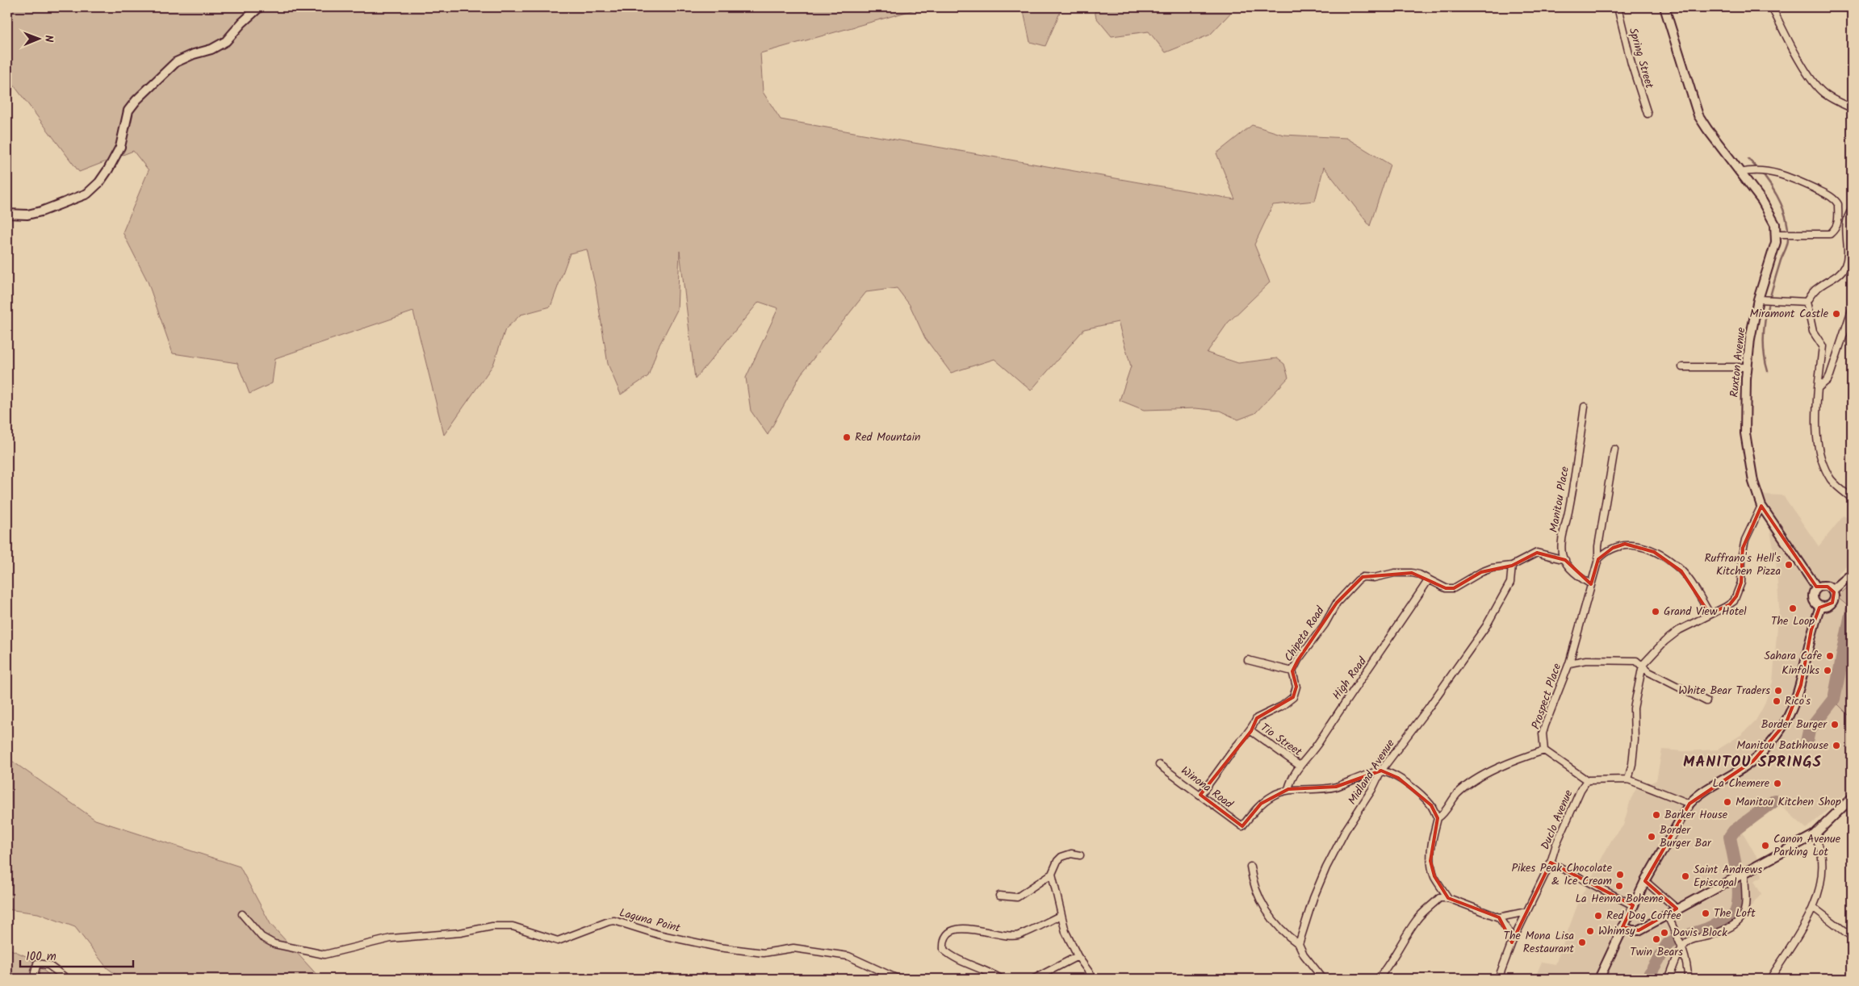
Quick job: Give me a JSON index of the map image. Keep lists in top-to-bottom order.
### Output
{
  "streets": {
    "street": [
      "Spring Street",
      "Ruxton Avenue",
      "Manitou Place",
      "Chipeta Road",
      "High Road",
      "Prospect Place",
      "Tio Street",
      "Midland Avenue",
      "Winona Road",
      "Duclo Avenue",
      "Laguna Point"
    ]
  },
  "crossings": [
    ["Chipeta Road", "High Road"],
    ["Chipeta Road", "Tio Street"],
    ["Chipeta Road", "Winona Road"],
    ["High Road", "Tio Street"],
    ["High Road", "Winona Road"]
  ],
  "districts": ["MANITOU SPRINGS"],
  "places": [
    "Miramont Castle",
    "Red Mountain",
    "Ruffrano's Hell's Kitchen Pizza",
    "The Loop",
    "Grand View Hotel",
    "Sahara Cafe",
    "Kinfolks",
    "White Bear Traders",
    "Rico's",
    "Border Burger",
    "Manitou Bathhouse",
    "La Chemere",
    "Manitou Kitchen Shop",
    "Barker House",
    "Border Burger Bar",
    "Canon Avenue Parking Lot",
    "Pikes Peak Chocolate & Ice Cream",
    "Saint Andrews Episcopal",
    "La Henna Boheme",
    "The Loft",
    "Red Dog Coffee",
    "Whimsy",
    "Davis Block",
    "Twin Bears",
    "The Mona Lisa Restaurant"
  ],
  "scale_bar": "100 m",
  "north": "right"
}
